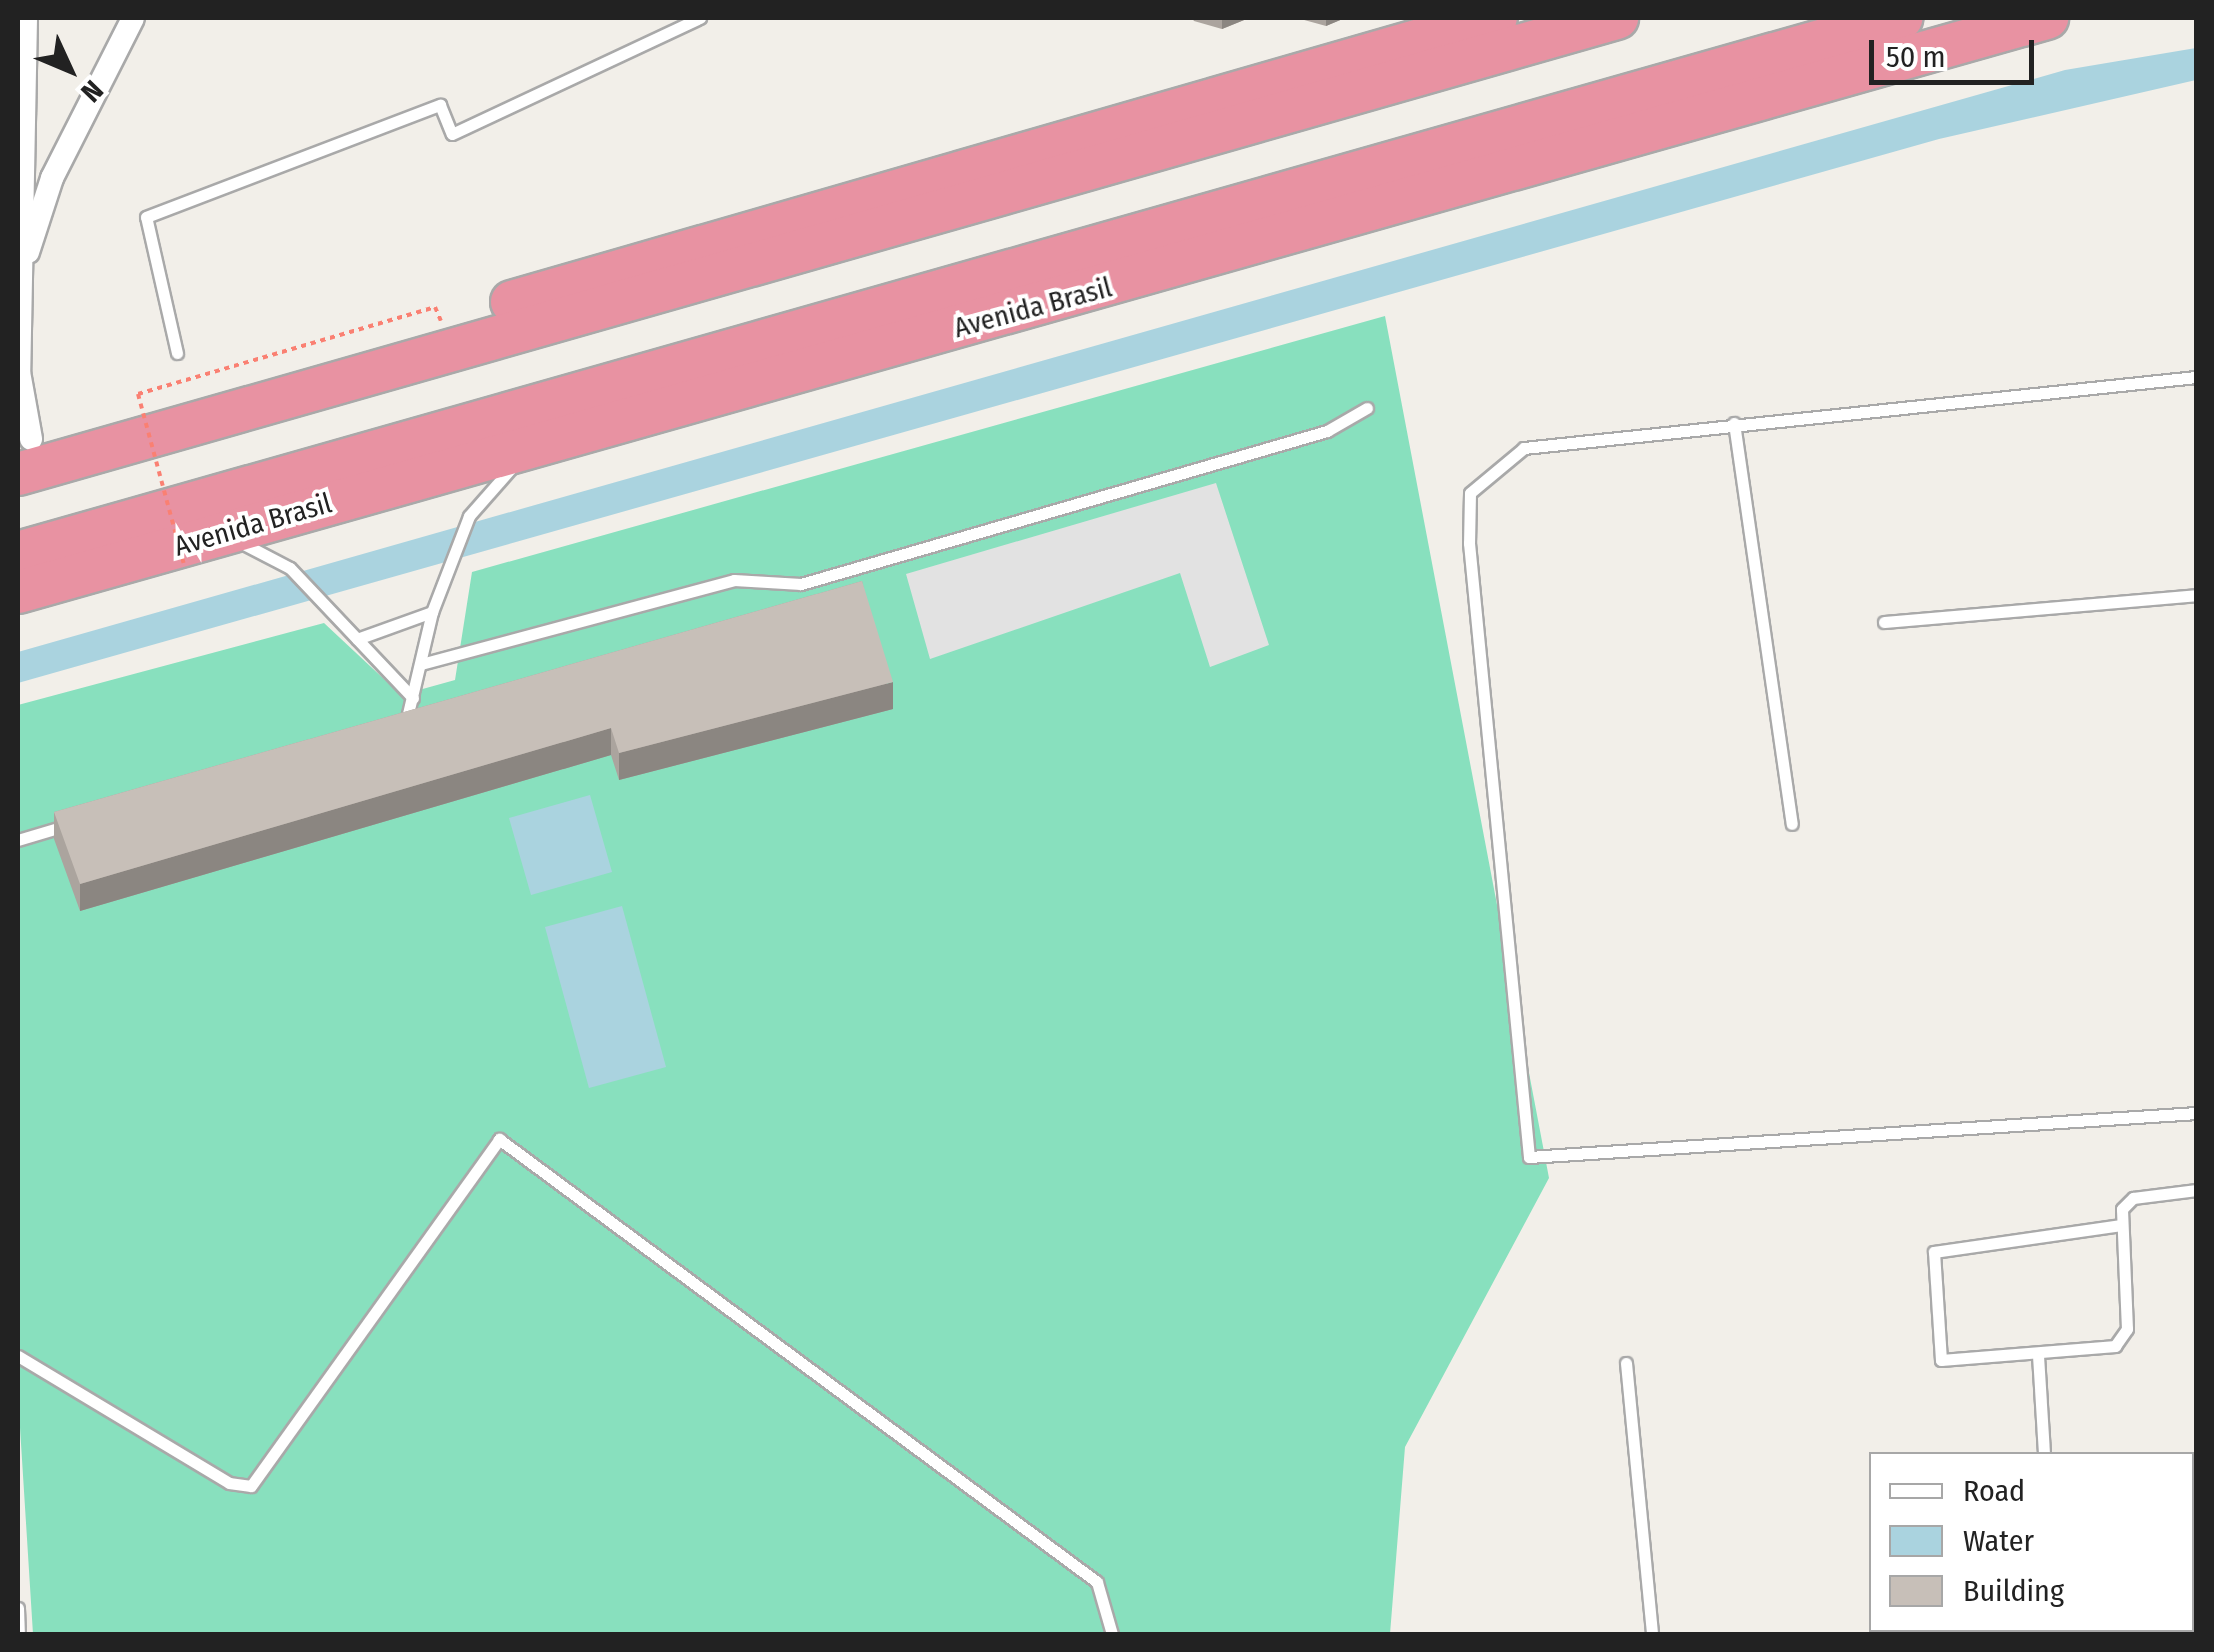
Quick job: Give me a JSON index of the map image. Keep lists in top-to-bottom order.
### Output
{
  "streets": {
    "highway": ["Avenida Brasil"]
  },
  "legend": ["Road", "Water", "Building"],
  "scale_bar": "50 m",
  "north": "bottom right"
}
